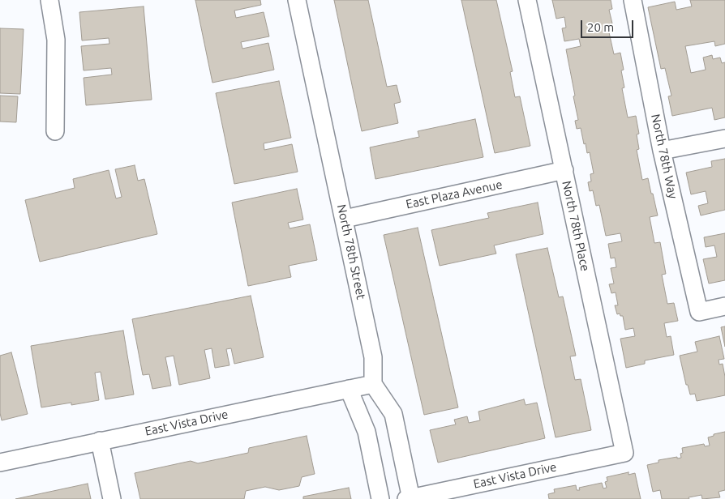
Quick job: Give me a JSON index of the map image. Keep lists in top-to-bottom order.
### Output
{
  "streets": {
    "street": [
      "North 78th Way",
      "East Plaza Avenue",
      "North 78th Place",
      "North 78th Street",
      "East Vista Drive"
    ]
  },
  "crossings": [
    ["East Plaza Avenue", "North 78th Place"],
    ["East Plaza Avenue", "North 78th Street"],
    ["North 78th Place", "East Vista Drive"],
    ["North 78th Street", "East Vista Drive"]
  ],
  "scale_bar": "20 m"
}
